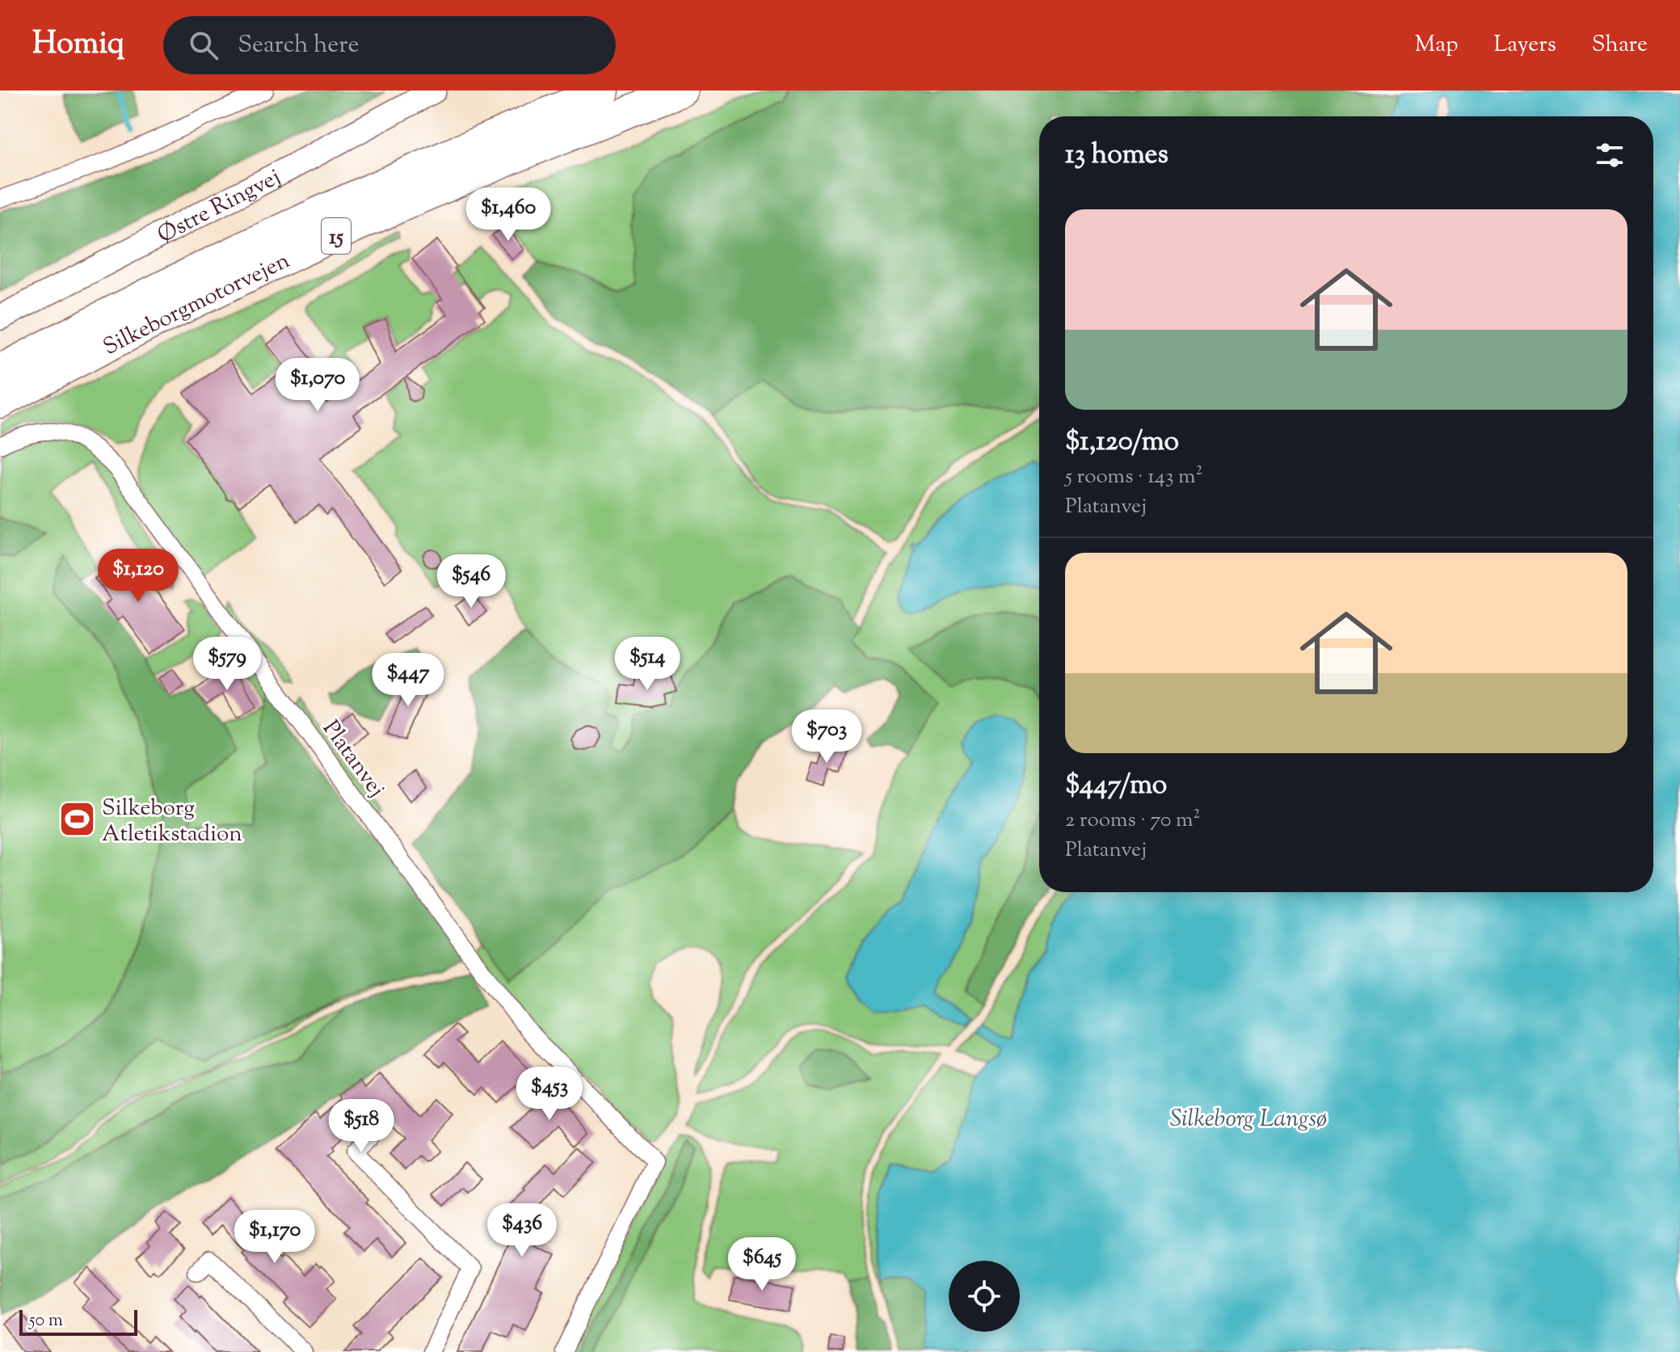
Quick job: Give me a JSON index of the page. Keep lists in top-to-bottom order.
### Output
{
  "streets": {
    "highway": ["15", "Silkeborgmotorvejen"],
    "main road": ["Østre Ringvej"],
    "street": ["Platanvej"]
  },
  "water": ["Silkeborg Langsø"],
  "places": {
    "sports": ["Silkeborg Atletikstadion"]
  },
  "scale_bar": "50 m",
  "page": {
    "header": "Homiq",
    "search": "Search here",
    "nav": ["Map", "Layers", "Share"],
    "heading": "13 homes",
    "price": [
      "$1,460",
      "$1,070",
      "$1,120",
      "$546",
      "$579",
      "$514",
      "$447",
      "$703",
      "$453",
      "$518",
      "$436",
      "$1,170",
      "$645"
    ],
    "list": [
      {
        "name": "$1,120/mo",
        "note": "5 rooms · 143 m² · Platanvej"
      },
      {
        "name": "$447/mo",
        "note": "2 rooms · 70 m² · Platanvej"
      }
    ],
    "scale": "50 m"
  }
}
